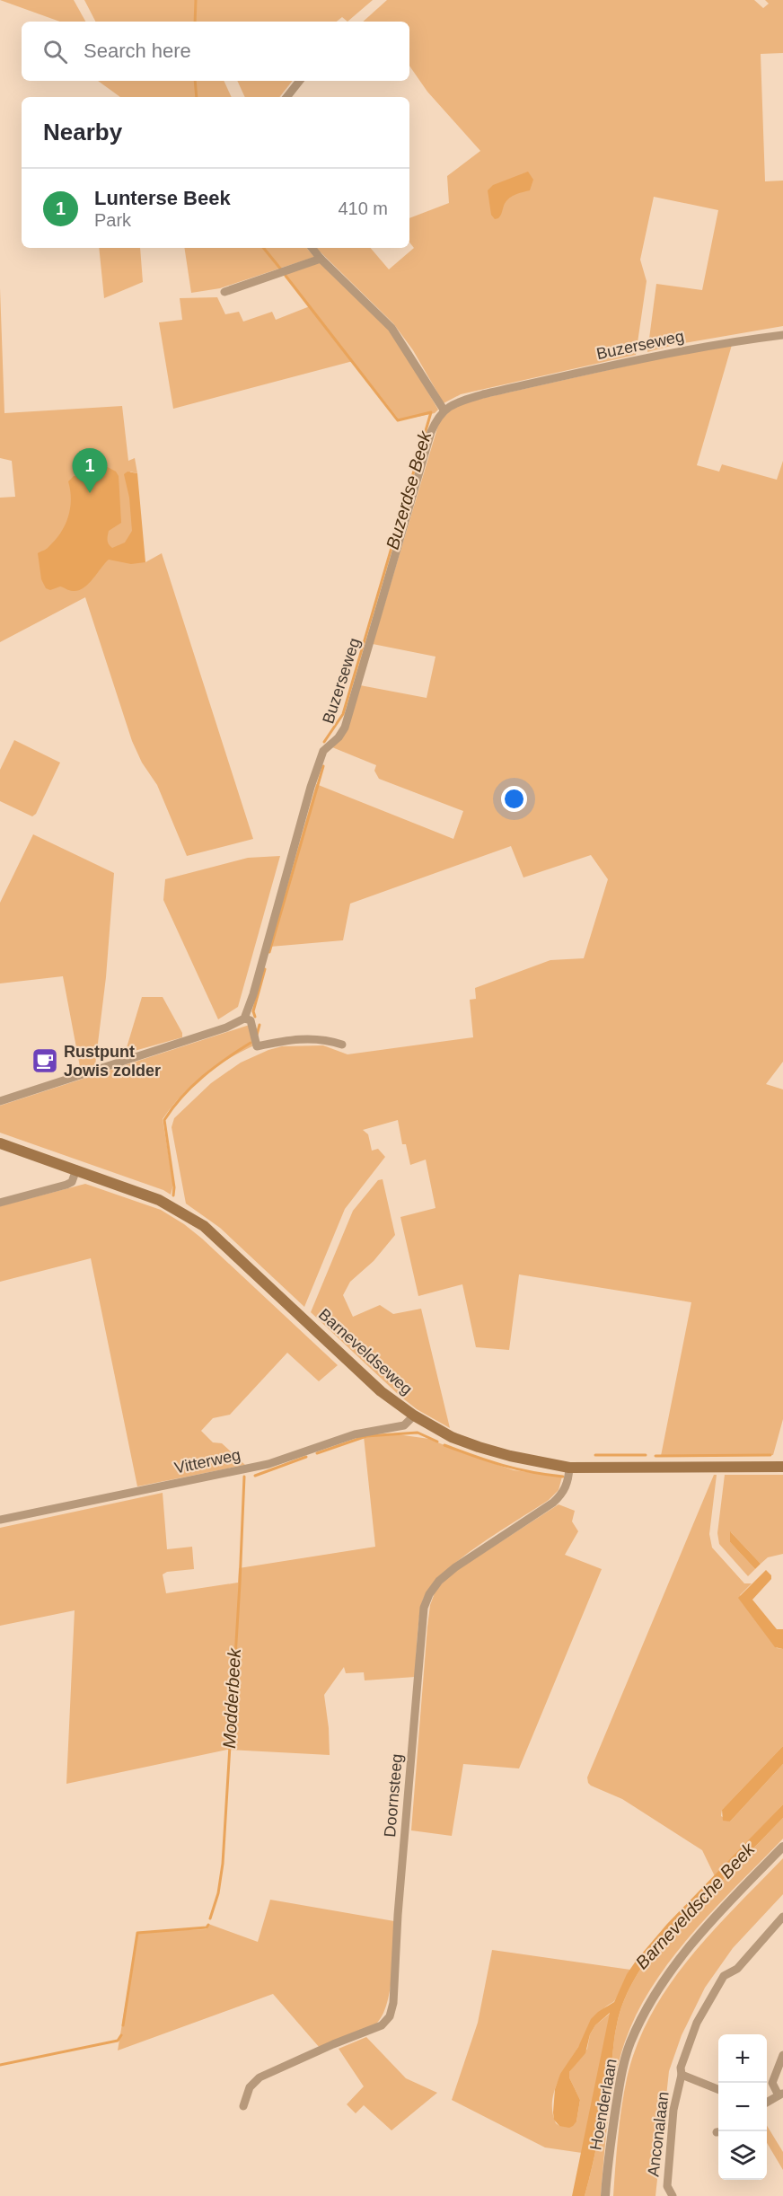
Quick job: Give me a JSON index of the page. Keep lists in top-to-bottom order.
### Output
{
  "streets": {
    "main road": ["Barneveldseweg"],
    "street": [
      "Buzerseweg",
      "Vitterweg",
      "Doornsteeg",
      "Hoenderlaan",
      "Anconalaan"
    ]
  },
  "crossings": [
    ["Barneveldseweg", "Vitterweg"],
    ["Barneveldseweg", "Doornsteeg"]
  ],
  "water": ["Buzerdse Beek", "Modderbeek", "Barneveldsche Beek"],
  "places": {
    "cafe": ["Rustpunt Jowis zolder"]
  },
  "page": {
    "search": "Search here",
    "heading": "Nearby",
    "list": [
      {
        "mark": "1",
        "name": "Lunterse Beek",
        "note": "Park",
        "value": "410 m"
      }
    ],
    "pins": "1",
    "map_buttons": ["+", "−"]
  }
}
